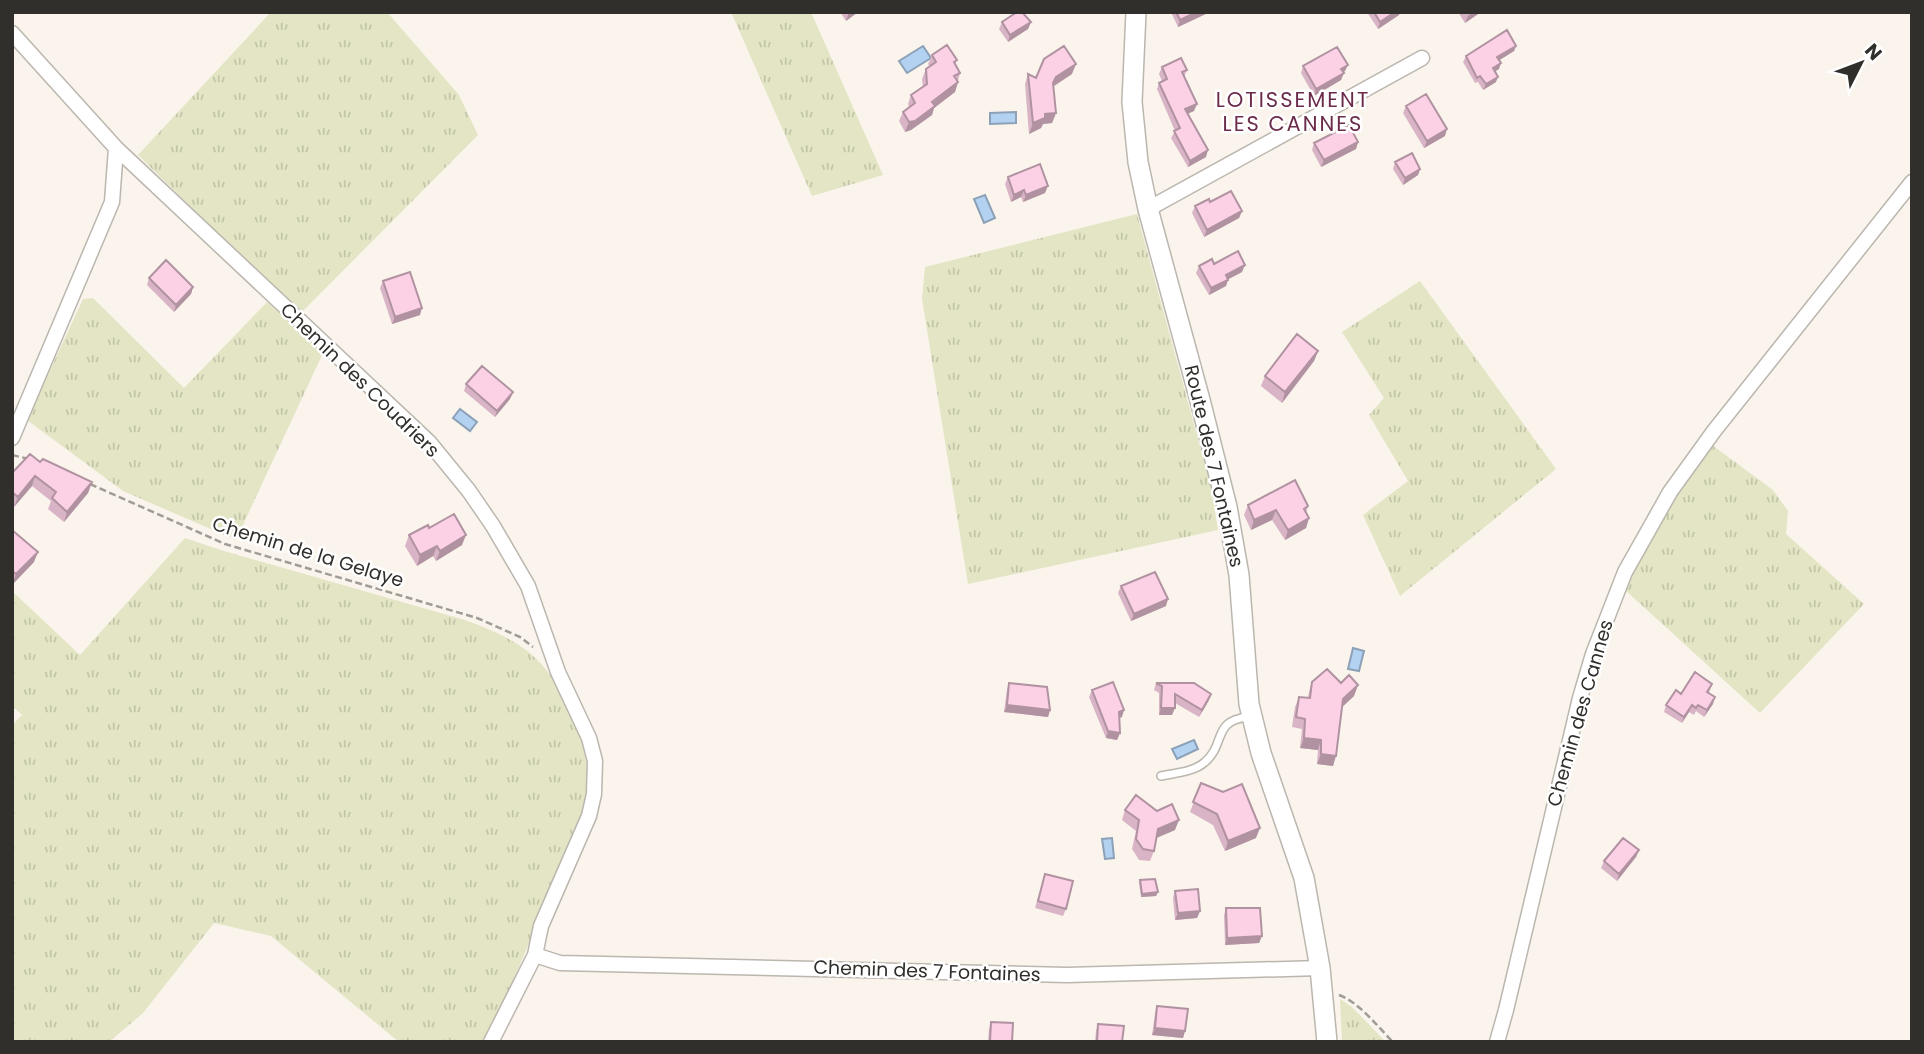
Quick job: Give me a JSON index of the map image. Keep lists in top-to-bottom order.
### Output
{
  "streets": {
    "street": [
      "Chemin des Coudriers",
      "Route des 7 Fontaines",
      "Chemin des Cannes",
      "Chemin des 7 Fontaines"
    ],
    "path": ["Chemin de la Gelaye"]
  },
  "crossings": [
    ["Chemin des Coudriers", "Chemin des 7 Fontaines"],
    ["Route des 7 Fontaines", "Chemin des 7 Fontaines"]
  ],
  "districts": ["LOTISSEMENT LES CANNES"],
  "north": "top right"
}
